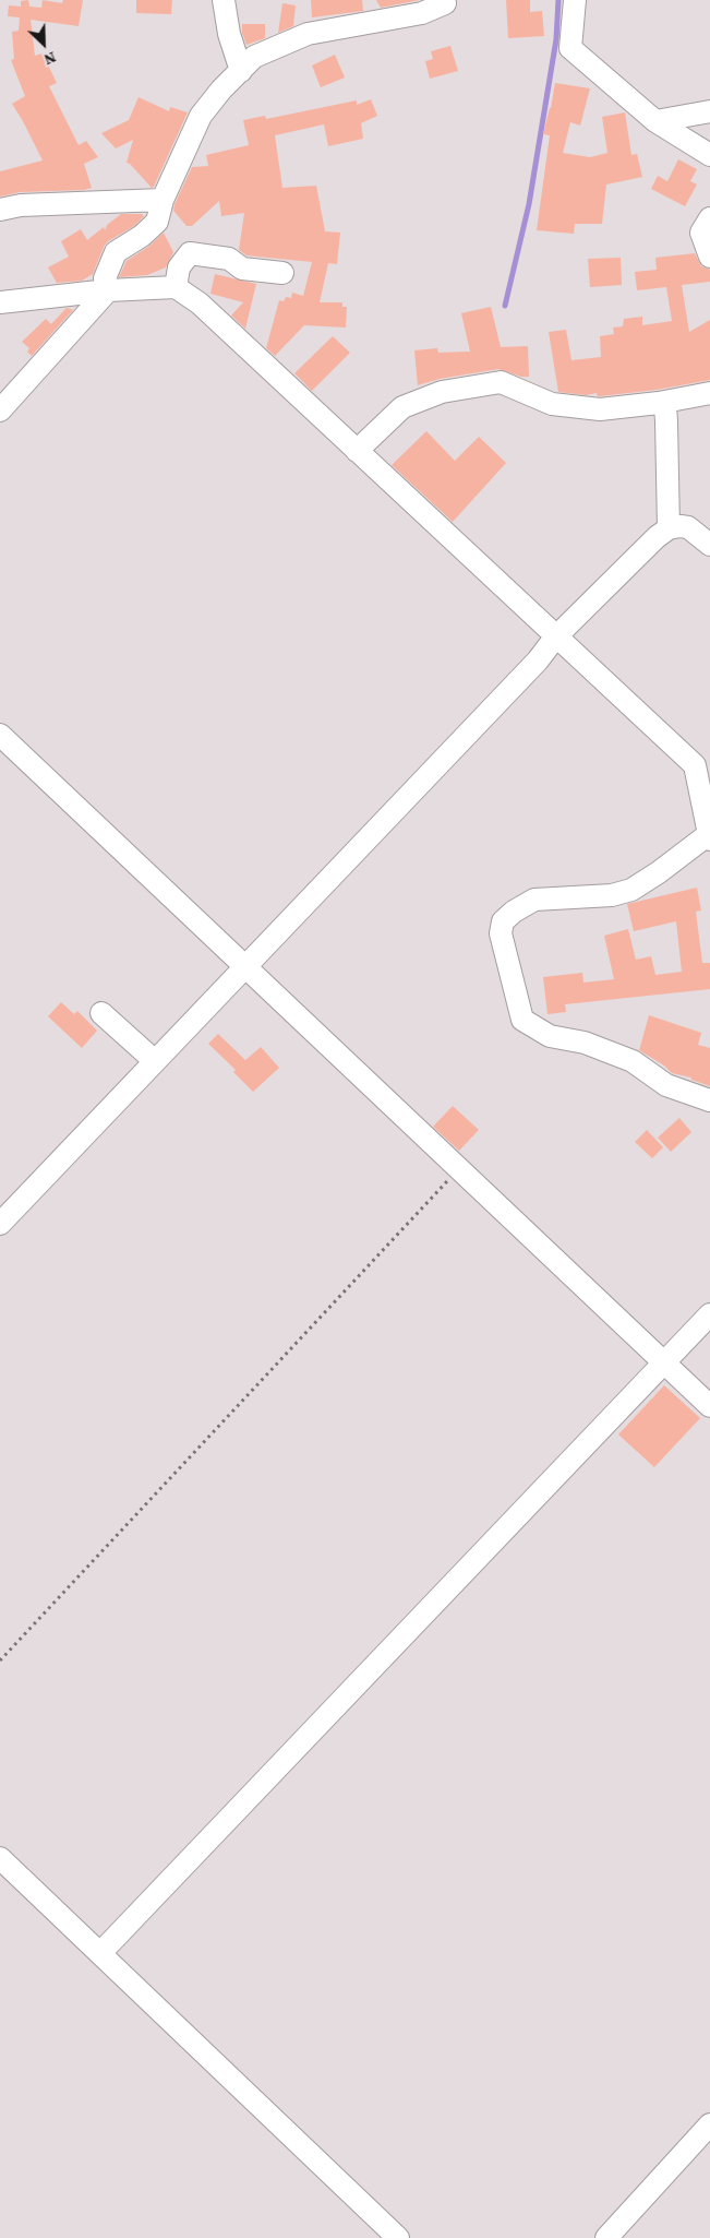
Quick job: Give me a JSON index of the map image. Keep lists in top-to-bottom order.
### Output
{
  "north": "bottom right"
}
